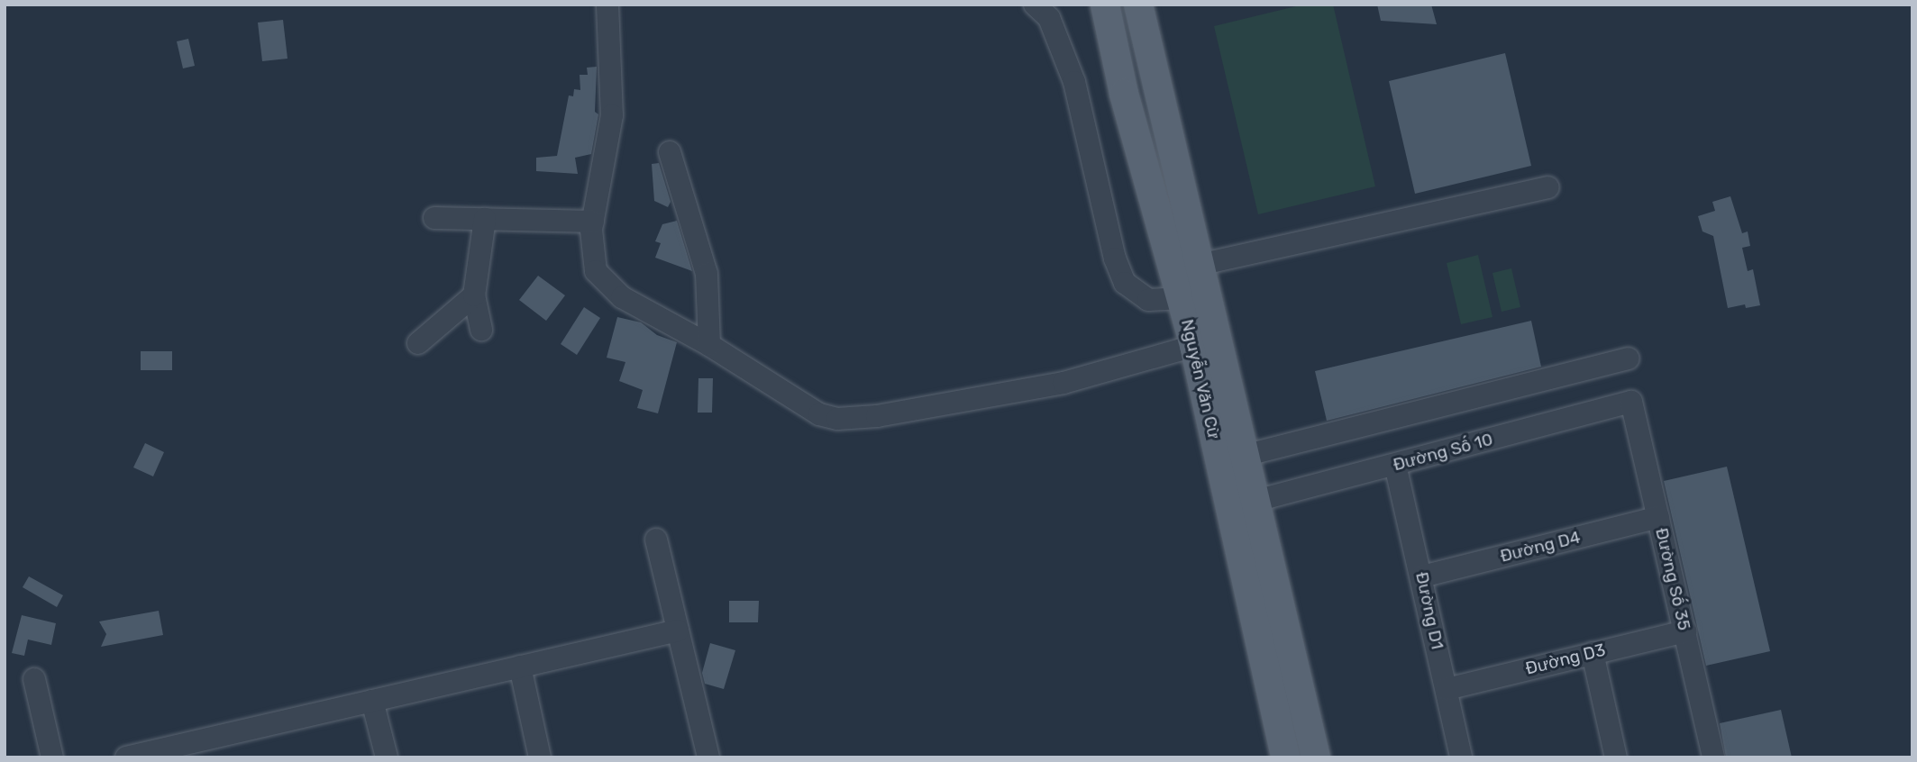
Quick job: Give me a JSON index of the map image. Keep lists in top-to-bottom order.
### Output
{
  "streets": {
    "main road": ["Nguyễn Văn Cừ"],
    "street": [
      "Đường Số 10",
      "Đường D4",
      "Đường Số 35",
      "Đường D1",
      "Đường D3"
    ]
  },
  "crossings": [
    ["Nguyễn Văn Cừ", "Đường Số 10"],
    ["Đường Số 10", "Đường Số 35"],
    ["Đường Số 10", "Đường D1"],
    ["Đường D4", "Đường Số 35"],
    ["Đường D4", "Đường D1"],
    ["Đường Số 35", "Đường D3"],
    ["Đường D1", "Đường D3"]
  ]
}
